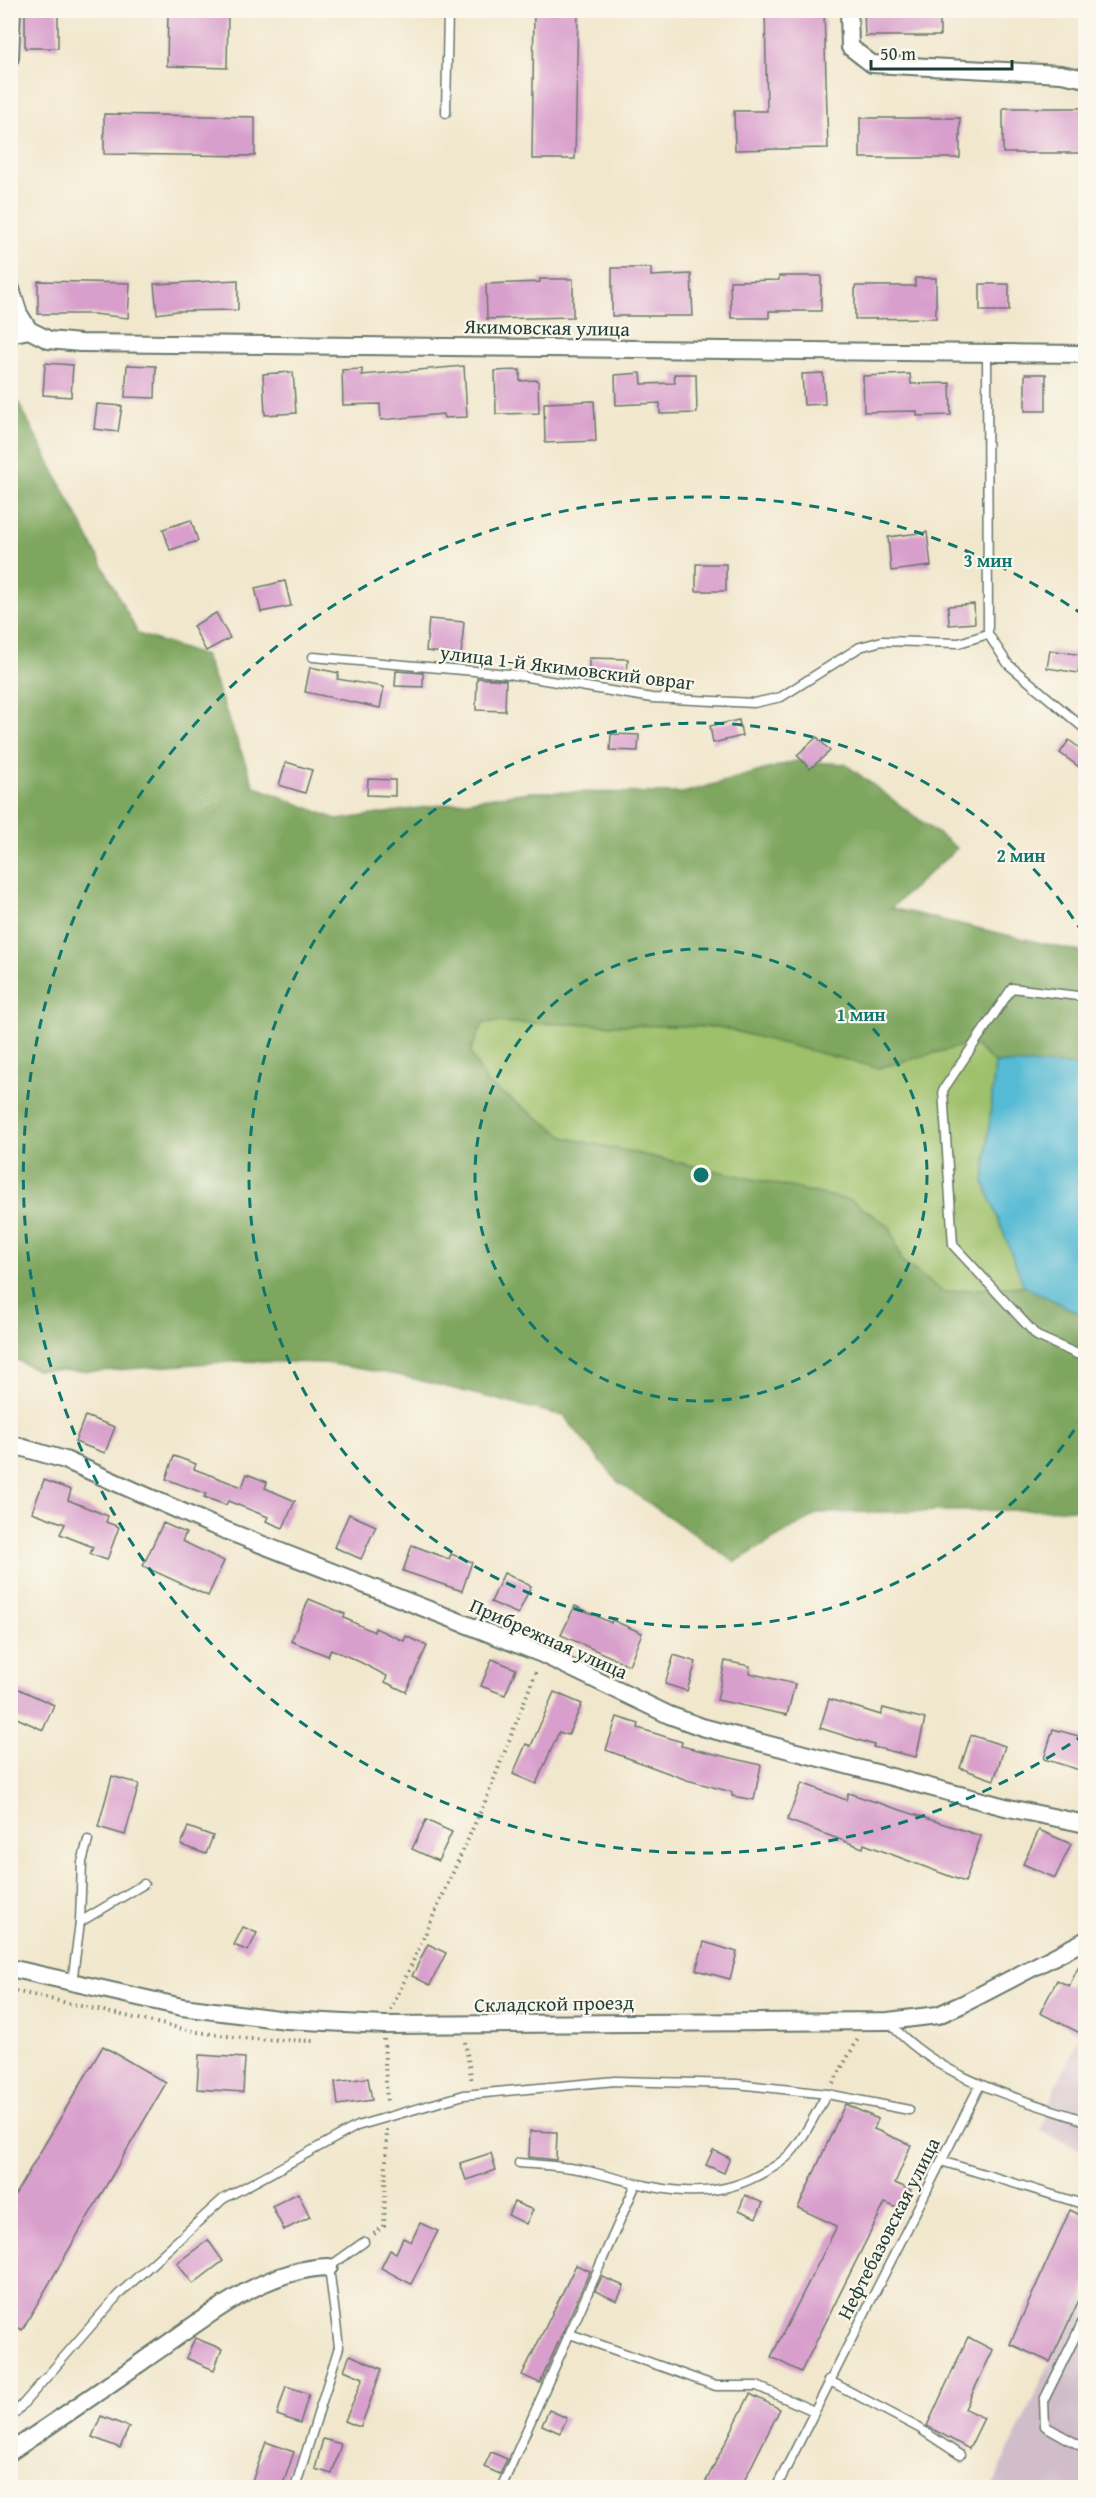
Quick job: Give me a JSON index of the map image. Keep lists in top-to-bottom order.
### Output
{
  "streets": {
    "street": ["Якимовская улица", "Прибрежная улица", "Складской проезд"],
    "lane": ["улица 1-й Якимовский овраг", "Нефтебазовская улица"]
  },
  "scale_bar": "50 m",
  "rings": ["3 мин", "2 мин", "1 мин"]
}
